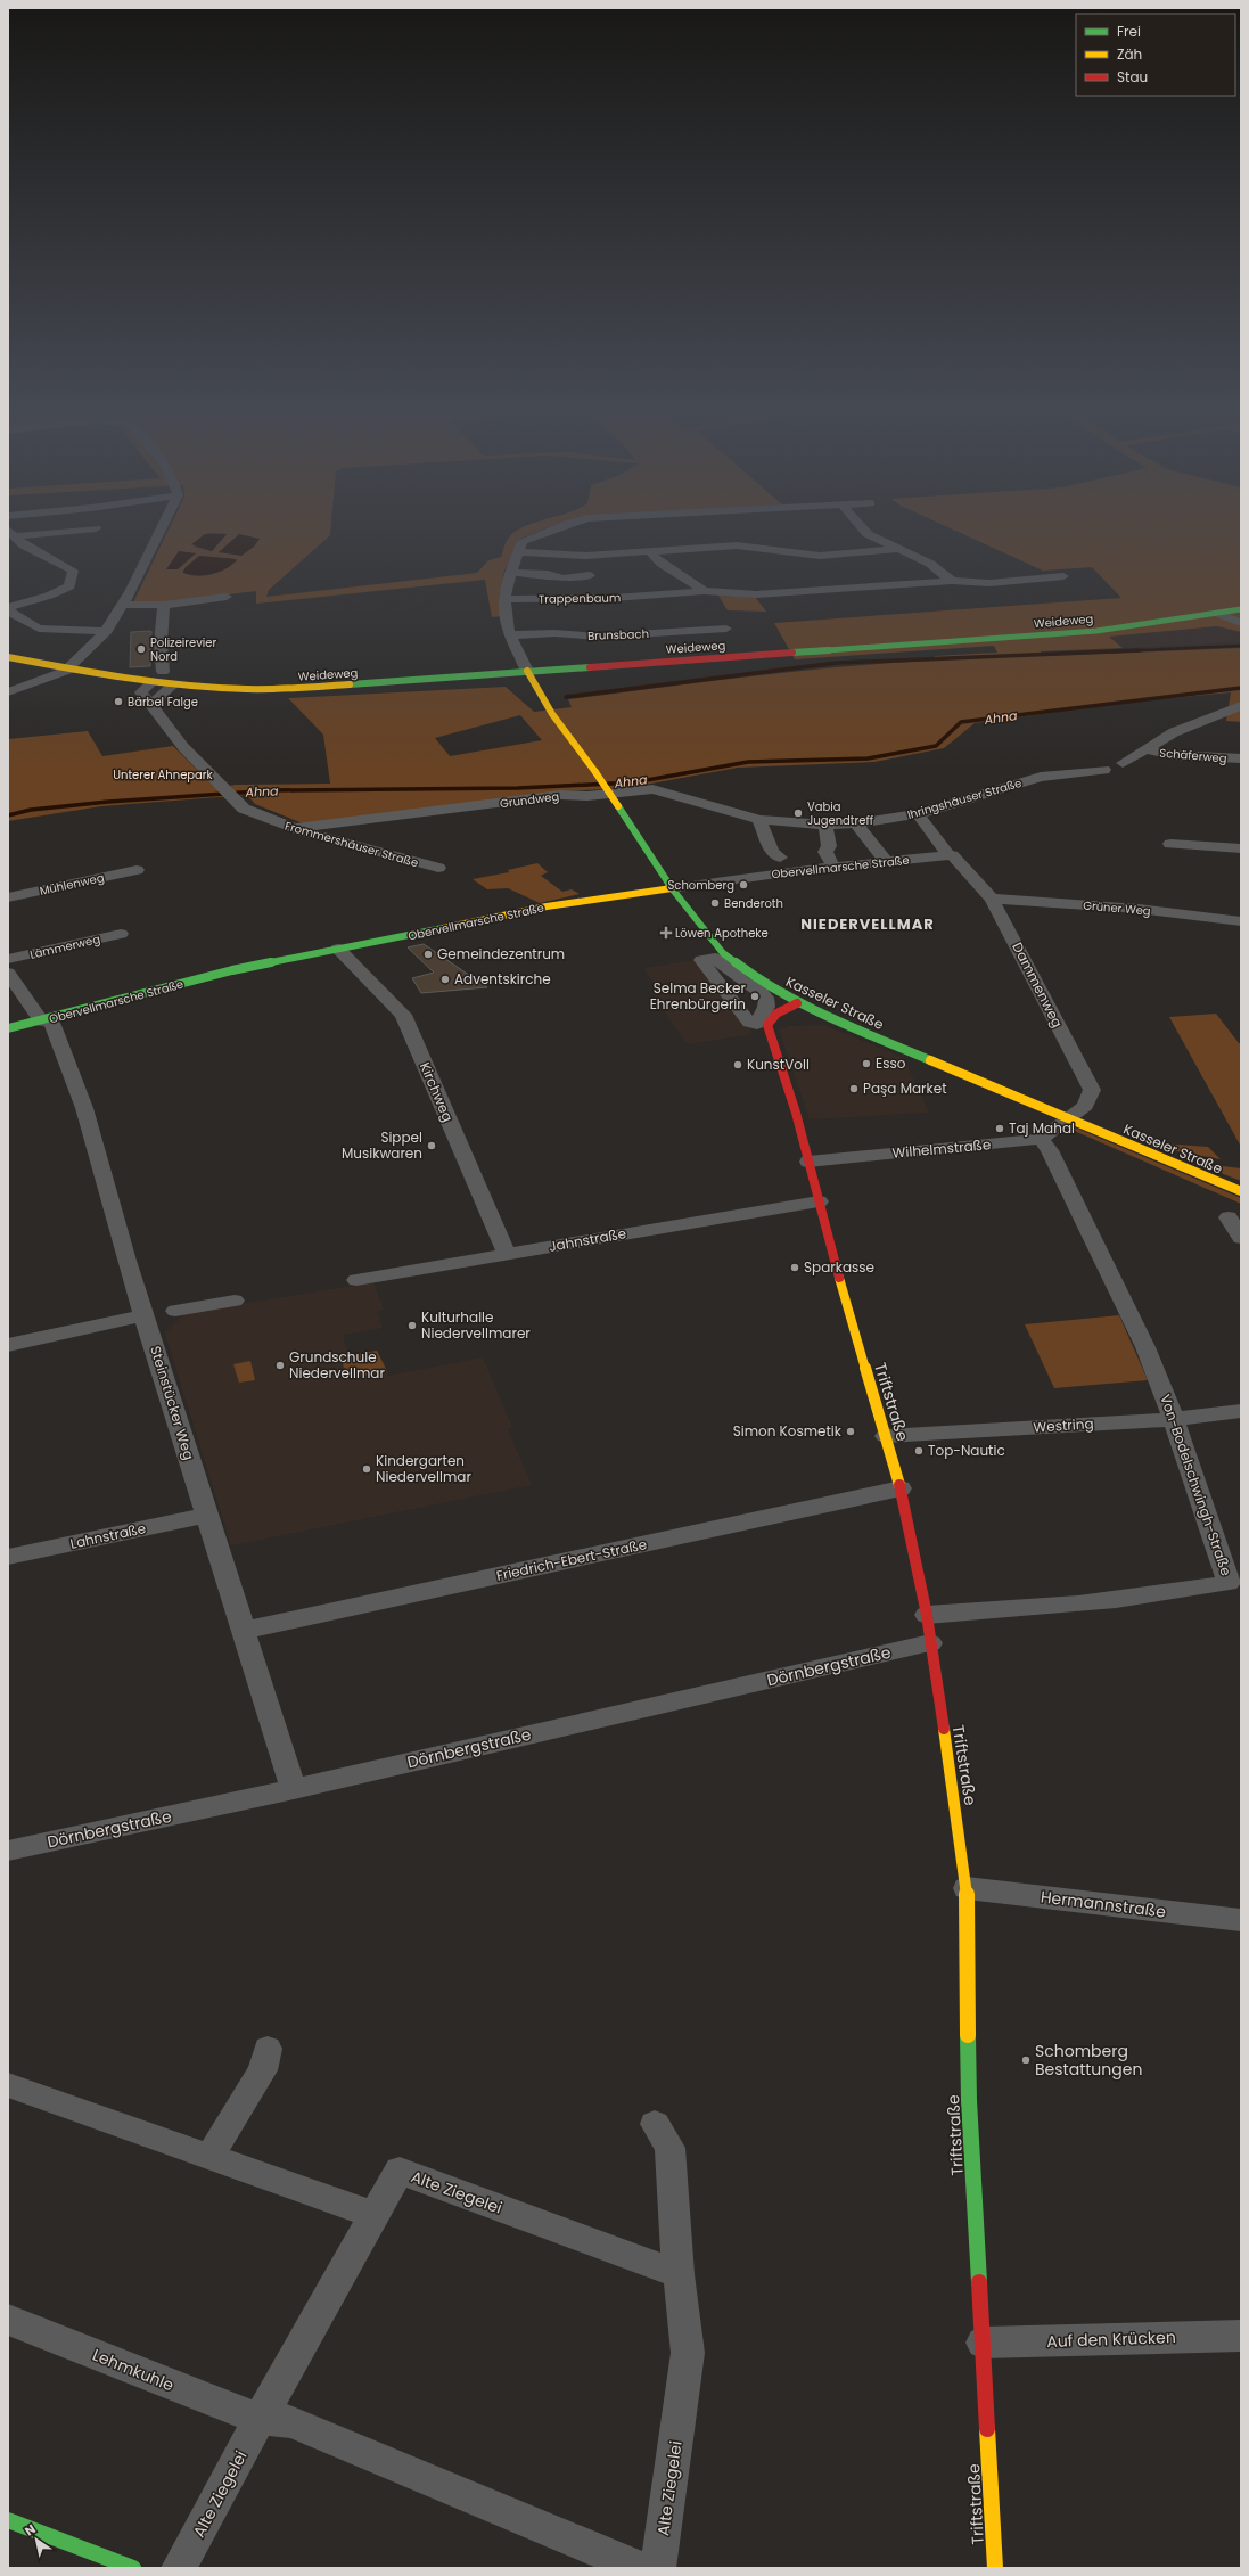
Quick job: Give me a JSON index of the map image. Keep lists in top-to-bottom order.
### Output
{
  "streets": {
    "main road": [
      "Weideweg",
      "Obervellmarsche Straße",
      "Kasseler Straße",
      "Triftstraße"
    ],
    "street": [
      "Trappenbaum",
      "Brunsbach",
      "Schäferweg",
      "Ihringshäuser Straße",
      "Grundweg",
      "Frommershäuser Straße",
      "Mühlenweg",
      "Grüner Weg",
      "Lämmerweg",
      "Dammenweg",
      "Kirchweg",
      "Wilhelmstraße",
      "Jahnstraße",
      "Steinstücker Weg",
      "Westring",
      "Von-Bodelschwingh-Straße",
      "Lahnstraße",
      "Friedrich-Ebert-Straße",
      "Dörnbergstraße",
      "Hermannstraße",
      "Alte Ziegelei",
      "Auf den Krücken",
      "Lehmkuhle"
    ]
  },
  "crossings": [
    ["Weideweg", "Frommershäuser Straße"],
    ["Weideweg", "Kasseler Straße"],
    ["Ihringshäuser Straße", "Grundweg"],
    ["Ihringshäuser Straße", "Dammenweg"],
    ["Grundweg", "Frommershäuser Straße"],
    ["Obervellmarsche Straße", "Dammenweg"],
    ["Obervellmarsche Straße", "Kasseler Straße"],
    ["Obervellmarsche Straße", "Kirchweg"],
    ["Obervellmarsche Straße", "Steinstücker Weg"],
    ["Grüner Weg", "Dammenweg"],
    ["Dammenweg", "Kasseler Straße"],
    ["Kasseler Straße", "Triftstraße"],
    ["Kirchweg", "Jahnstraße"],
    ["Wilhelmstraße", "Triftstraße"],
    ["Wilhelmstraße", "Von-Bodelschwingh-Straße"],
    ["Jahnstraße", "Triftstraße"],
    ["Triftstraße", "Westring"],
    ["Triftstraße", "Von-Bodelschwingh-Straße"],
    ["Triftstraße", "Friedrich-Ebert-Straße"],
    ["Triftstraße", "Dörnbergstraße"],
    ["Triftstraße", "Hermannstraße"],
    ["Triftstraße", "Auf den Krücken"],
    ["Steinstücker Weg", "Lahnstraße"],
    ["Steinstücker Weg", "Friedrich-Ebert-Straße"],
    ["Steinstücker Weg", "Dörnbergstraße"],
    ["Westring", "Von-Bodelschwingh-Straße"],
    ["Alte Ziegelei", "Lehmkuhle"]
  ],
  "districts": ["NIEDERVELLMAR"],
  "water": ["Ahna"],
  "parks": ["Unterer Ahnepark"],
  "places": {
    "other": [
      "Polizeirevier Nord",
      "Bärbel Falge",
      "Vabia Jugendtreff",
      "Schomberg",
      "Benderoth",
      "Gemeindezentrum",
      "Adventskirche",
      "Selma Becker Ehrenbürgerin",
      "Esso",
      "KunstVoll",
      "Paşa Market",
      "Taj Mahal",
      "Sippel Musikwaren",
      "Sparkasse",
      "Kulturhalle Niedervellmarer",
      "Grundschule Niedervellmar",
      "Simon Kosmetik",
      "Top-Nautic",
      "Kindergarten Niedervellmar",
      "Schomberg Bestattungen"
    ],
    "health": ["Löwen Apotheke"]
  },
  "legend": ["Frei", "Zäh", "Stau"],
  "north": "top left"
}
